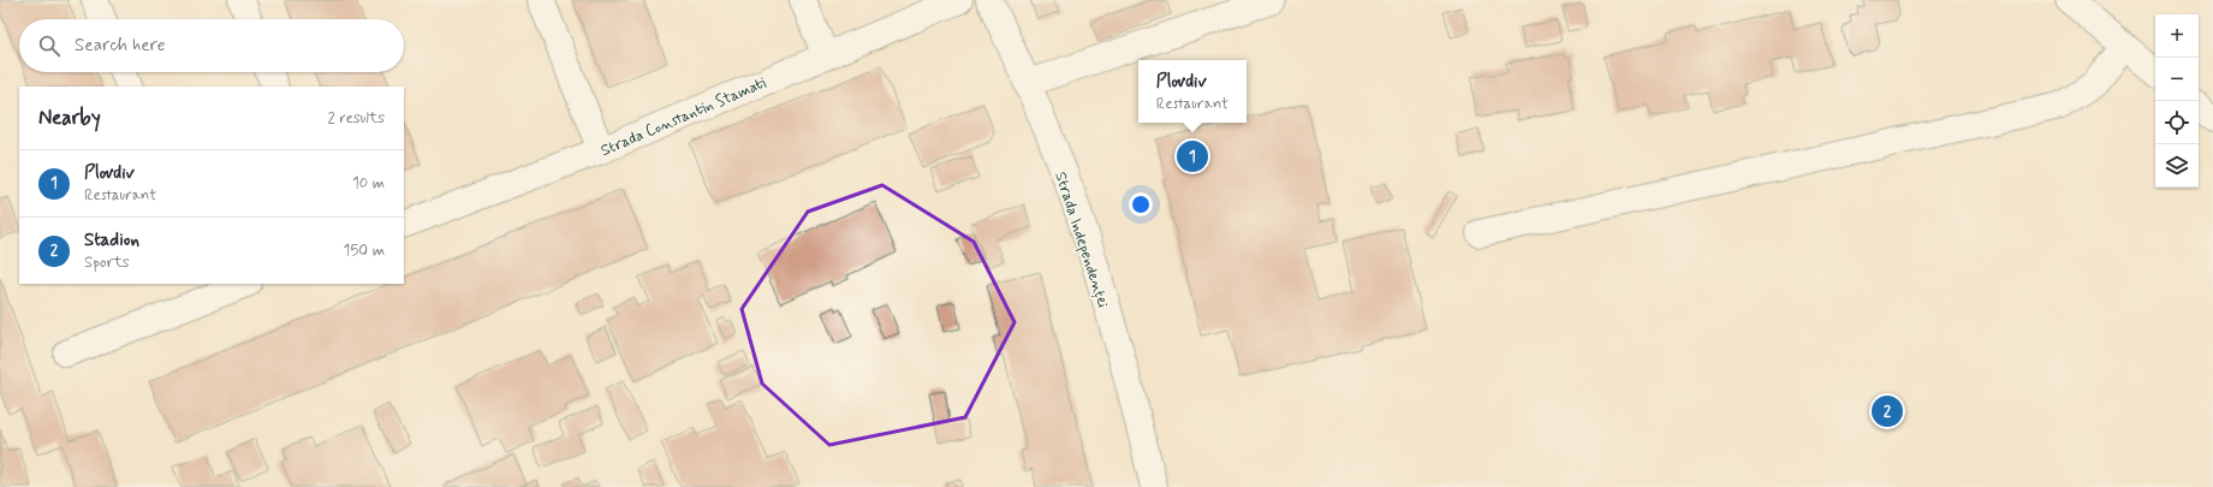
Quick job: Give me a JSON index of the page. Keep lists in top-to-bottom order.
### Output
{
  "streets": {
    "street": ["Strada Constantin Stamati", "Strada Independenței"]
  },
  "page": {
    "map_buttons": ["+", "−"],
    "search": "Search here",
    "popup": ["Plovdiv", "Restaurant"],
    "heading": ["Nearby", "2 results"],
    "pins": ["1", "2"],
    "list": [
      {
        "mark": "1",
        "name": "Plovdiv",
        "note": "Restaurant",
        "value": "10 m"
      },
      {
        "mark": "2",
        "name": "Stadion",
        "note": "Sports",
        "value": "150 m"
      }
    ]
  }
}
